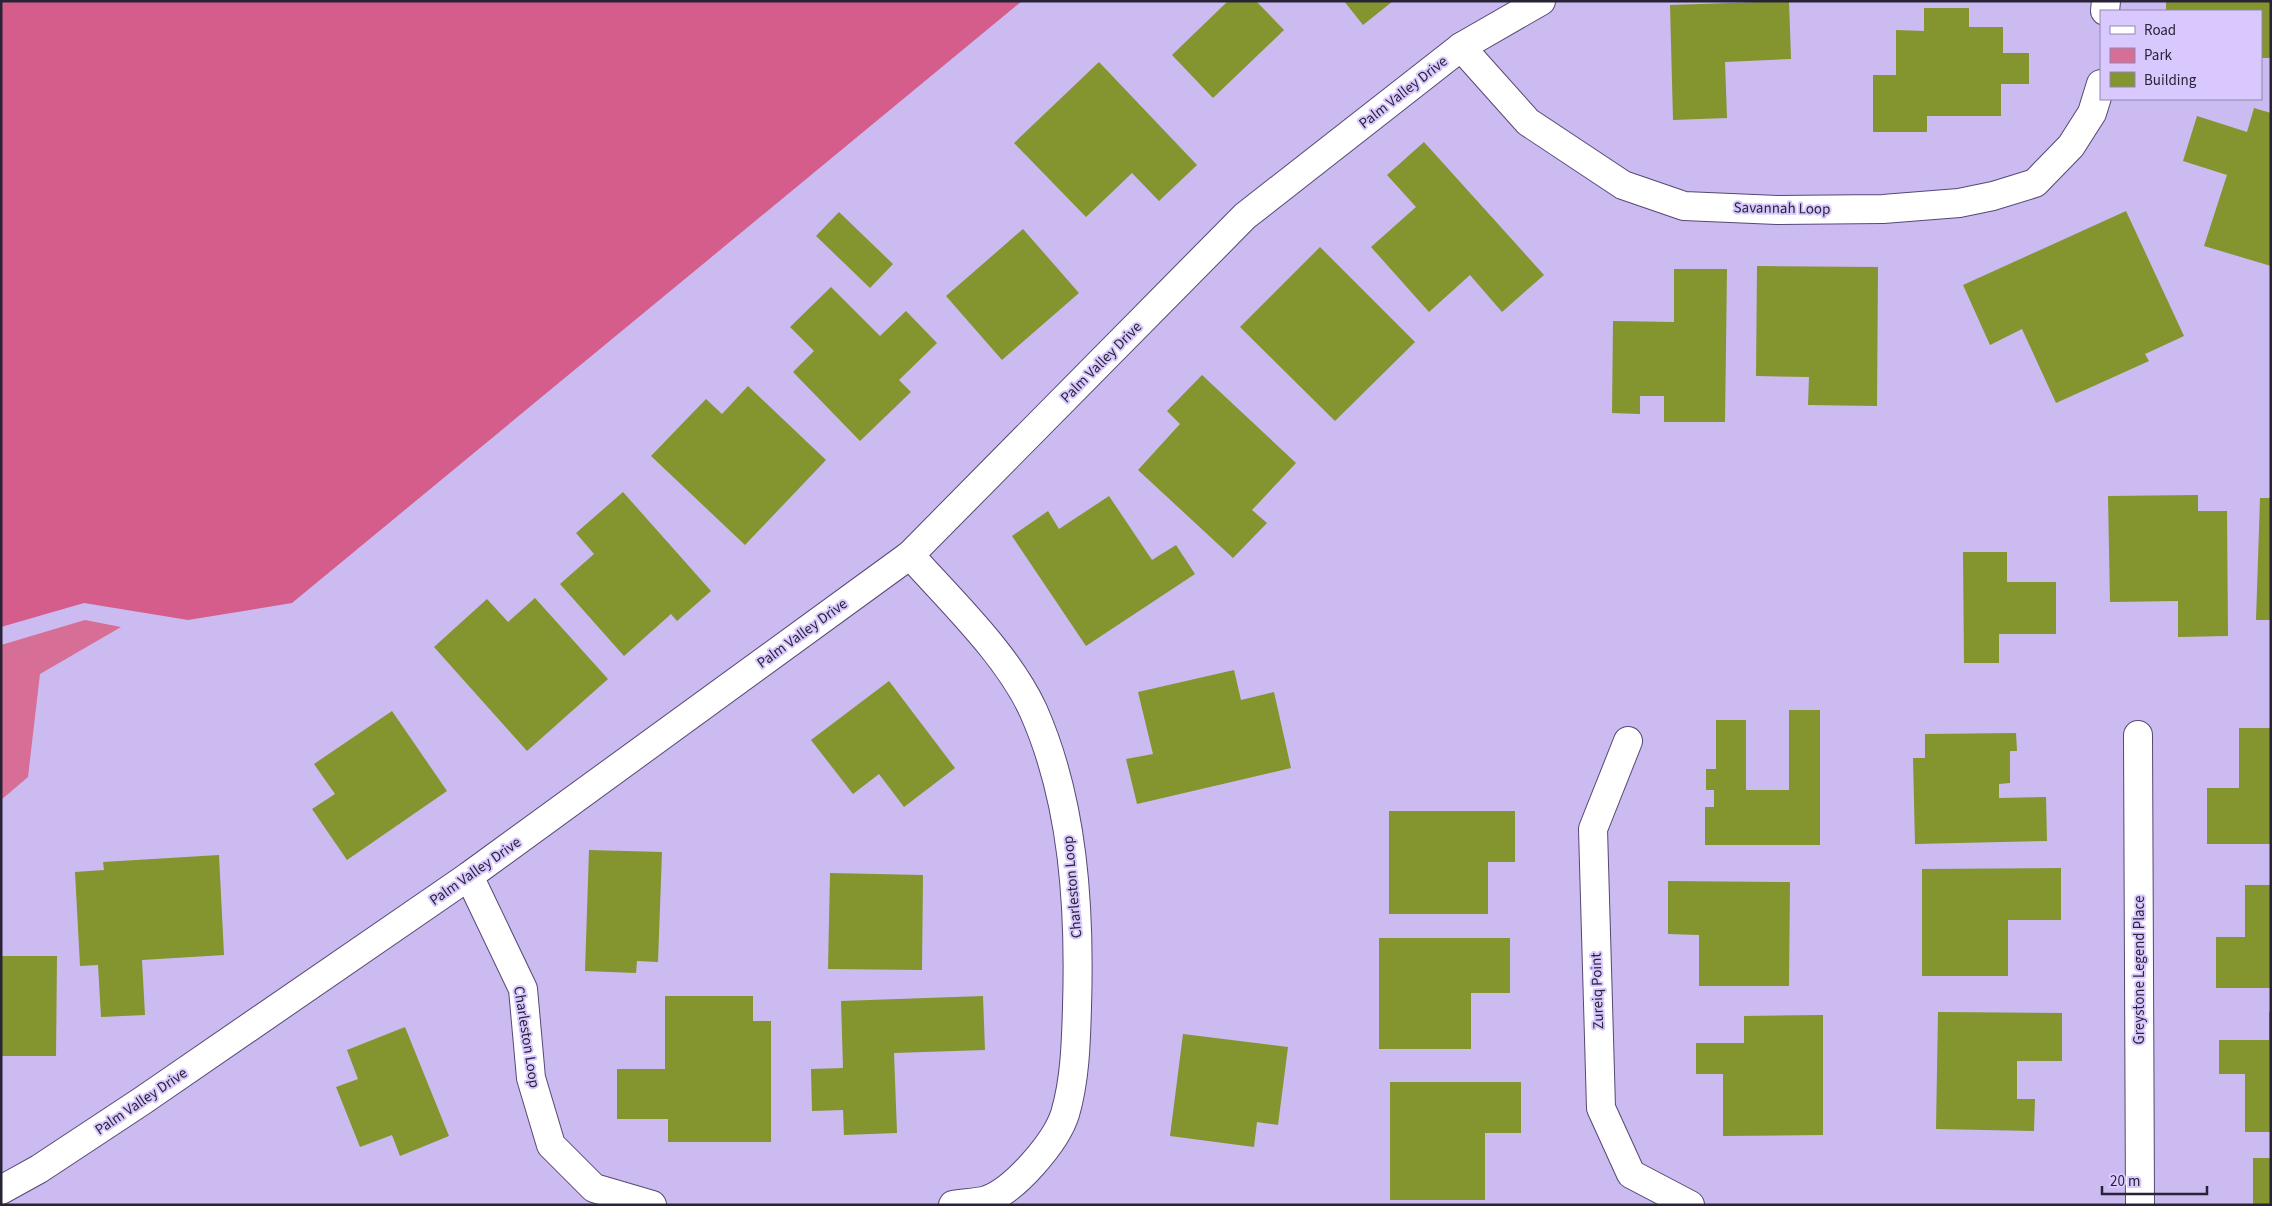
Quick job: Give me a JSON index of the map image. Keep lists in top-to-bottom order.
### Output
{
  "streets": {
    "street": [
      "Palm Valley Drive",
      "Savannah Loop",
      "Charleston Loop",
      "Greystone Legend Place",
      "Zureiq Point"
    ]
  },
  "crossings": [
    ["Palm Valley Drive", "Savannah Loop"],
    ["Palm Valley Drive", "Charleston Loop"]
  ],
  "legend": ["Road", "Park", "Building"],
  "scale_bar": "20 m"
}
